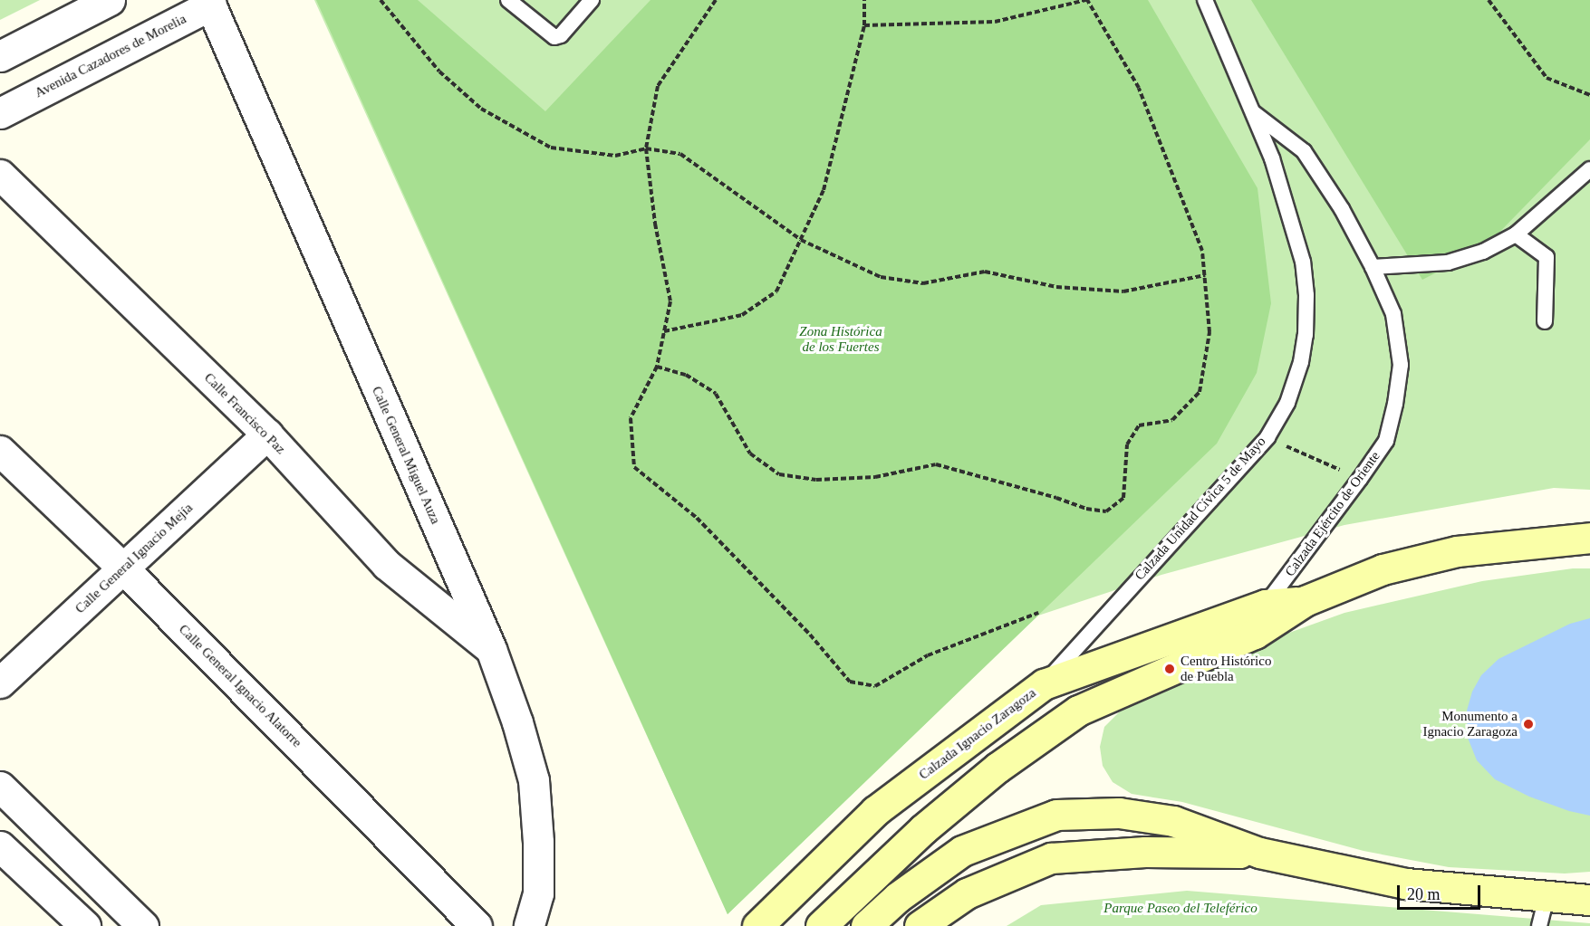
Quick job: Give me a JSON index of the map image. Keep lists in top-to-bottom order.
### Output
{
  "streets": {
    "main road": ["Calzada Ignacio Zaragoza"],
    "street": [
      "Avenida Cazadores de Morelia",
      "Calle Francisco Paz",
      "Calle General Miguel Auza",
      "Calle General Ignacio Mejía",
      "Calle General Ignacio Alatorre"
    ],
    "lane": ["Calzada Unidad Cívica 5 de Mayo", "Calzada Ejército de Oriente"]
  },
  "crossings": [
    ["Avenida Cazadores de Morelia", "Calle General Miguel Auza"],
    ["Calle Francisco Paz", "Calle General Miguel Auza"],
    ["Calle Francisco Paz", "Calle General Ignacio Mejía"],
    ["Calzada Unidad Cívica 5 de Mayo", "Calzada Ejército de Oriente"],
    ["Calzada Unidad Cívica 5 de Mayo", "Calzada Ignacio Zaragoza"],
    ["Calzada Ejército de Oriente", "Calzada Ignacio Zaragoza"],
    ["Calle General Ignacio Mejía", "Calle General Ignacio Alatorre"]
  ],
  "parks": ["Zona Histórica de los Fuertes", "Parque Paseo del Teleférico"],
  "places": ["Centro Histórico de Puebla", "Monumento a Ignacio Zaragoza"],
  "scale_bar": "20 m"
}
